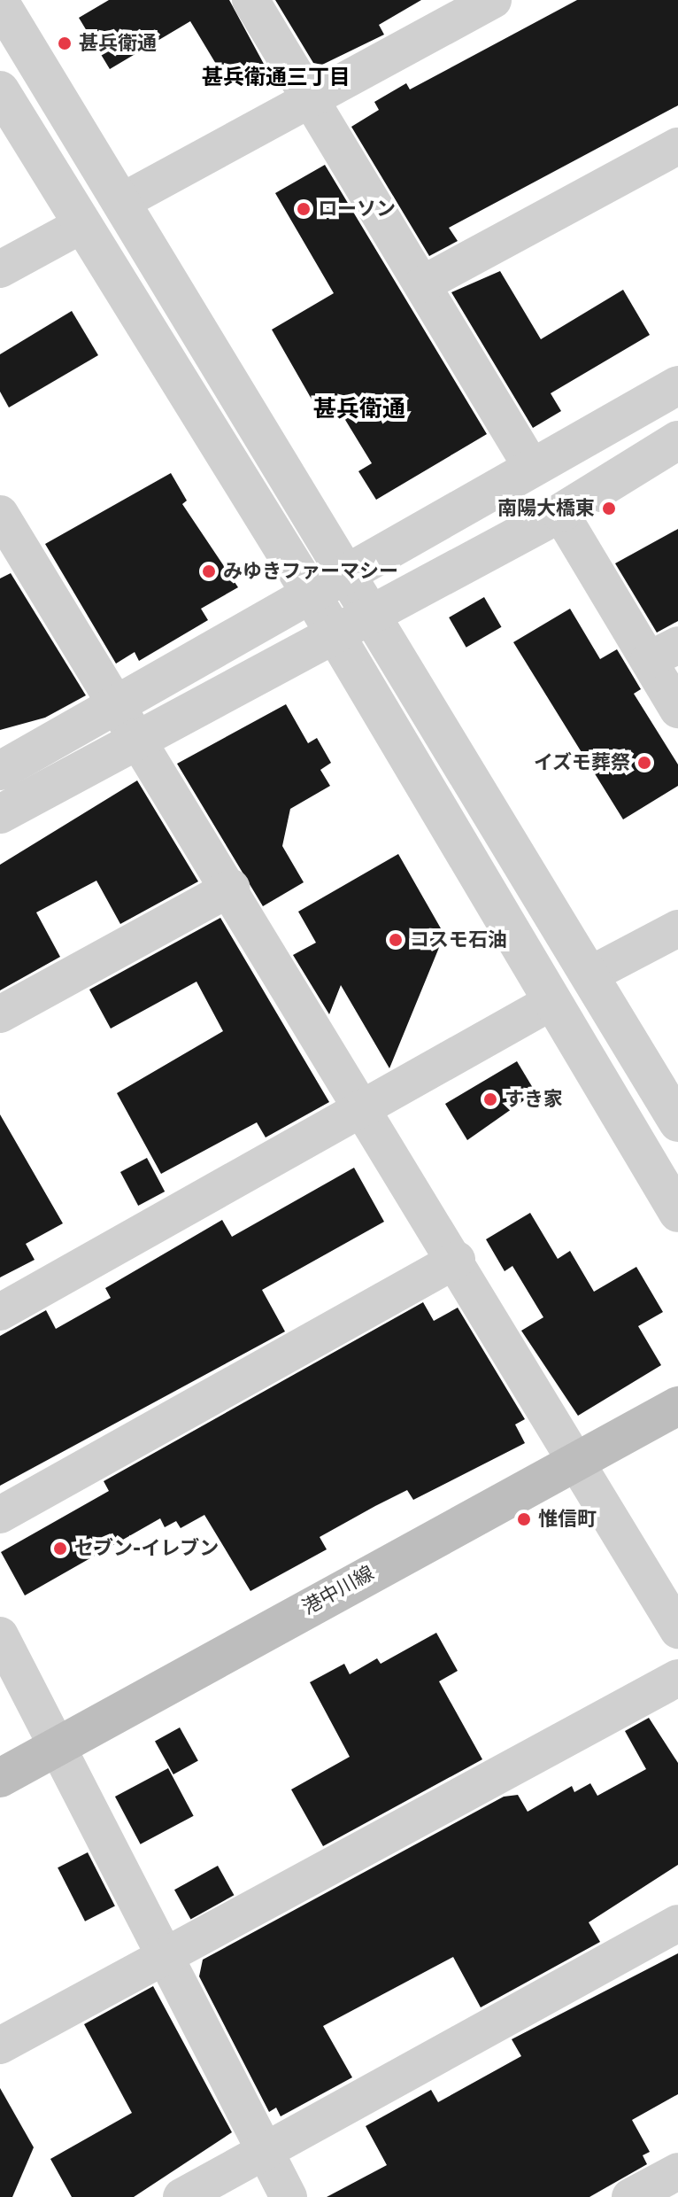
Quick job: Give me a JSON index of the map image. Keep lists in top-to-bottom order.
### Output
{
  "streets": {
    "main road": ["港中川線"]
  },
  "districts": ["甚兵衛通三丁目", "甚兵衛通"],
  "places": [
    "甚兵衛通",
    "ローソン",
    "南陽大橋東",
    "みゆきファーマシー",
    "イズモ葬祭",
    "コスモ石油",
    "すき家",
    "惟信町",
    "セブン-イレブン"
  ]
}
